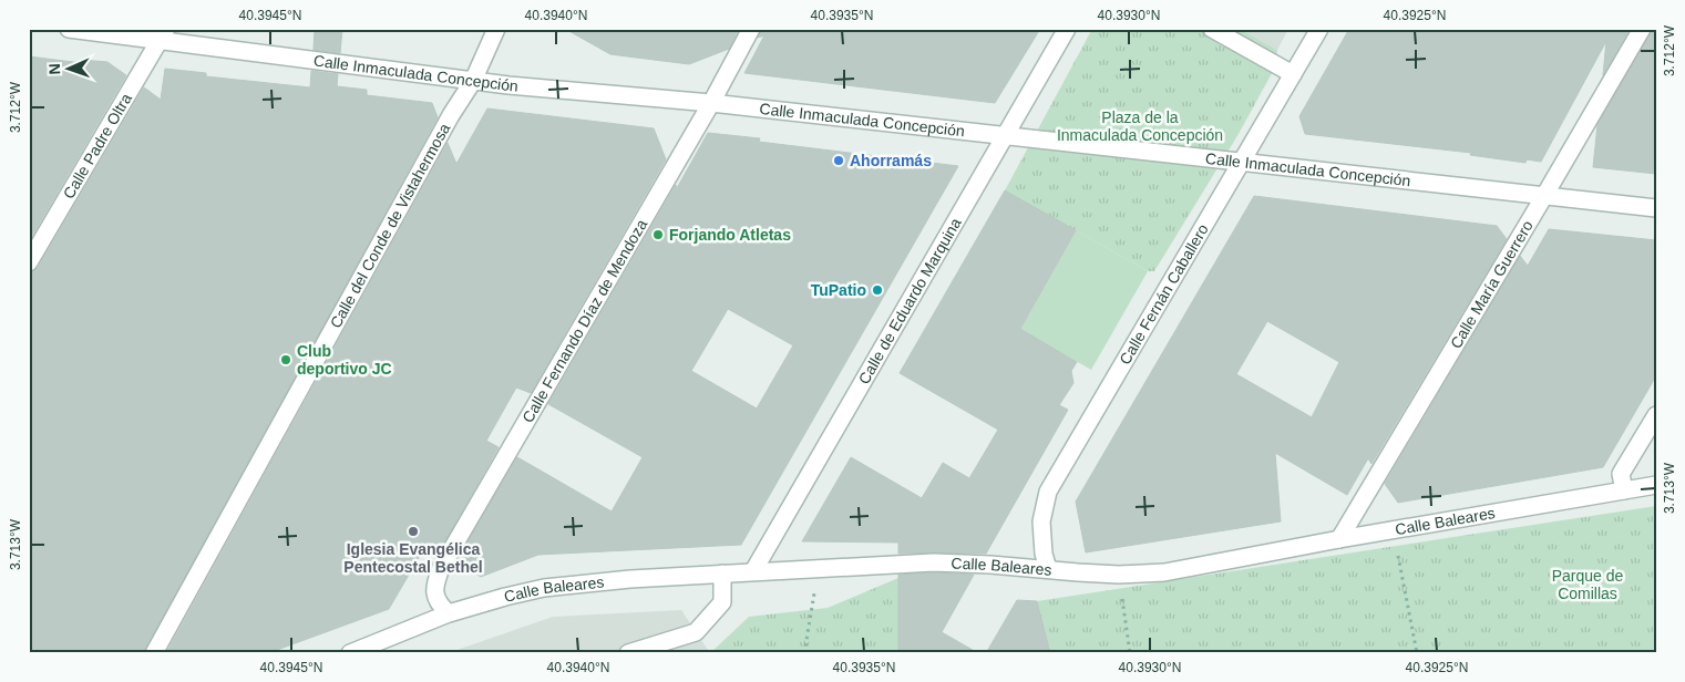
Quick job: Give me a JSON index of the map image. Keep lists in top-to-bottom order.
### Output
{
  "streets": {
    "street": [
      "Calle Inmaculada Concepción",
      "Calle Padre Oltra",
      "Calle del Conde de Vistahermosa",
      "Calle María Guerrero",
      "Calle Fernán Caballero",
      "Calle de Eduardo Marquina",
      "Calle Fernando Díaz de Mendoza",
      "Calle Baleares"
    ]
  },
  "crossings": [
    ["Calle Inmaculada Concepción", "Calle Padre Oltra"],
    ["Calle Inmaculada Concepción", "Calle del Conde de Vistahermosa"],
    ["Calle Inmaculada Concepción", "Calle María Guerrero"],
    ["Calle Inmaculada Concepción", "Calle Fernán Caballero"],
    ["Calle Inmaculada Concepción", "Calle de Eduardo Marquina"],
    ["Calle Inmaculada Concepción", "Calle Fernando Díaz de Mendoza"],
    ["Calle María Guerrero", "Calle Baleares"],
    ["Calle Fernán Caballero", "Calle Baleares"],
    ["Calle de Eduardo Marquina", "Calle Baleares"],
    ["Calle Fernando Díaz de Mendoza", "Calle Baleares"]
  ],
  "parks": ["Plaza de la Inmaculada Concepción", "Parque de Comillas"],
  "places": [
    "Ahorramás",
    "Forjando Atletas",
    "TuPatio",
    "Club deportivo JC",
    "Iglesia Evangélica Pentecostal Bethel"
  ],
  "north": "left",
  "coordinates": [
    "40.3945°N",
    "40.3940°N",
    "40.3935°N",
    "40.3930°N",
    "40.3925°N",
    "3.712°W",
    "3.713°W"
  ]
}
